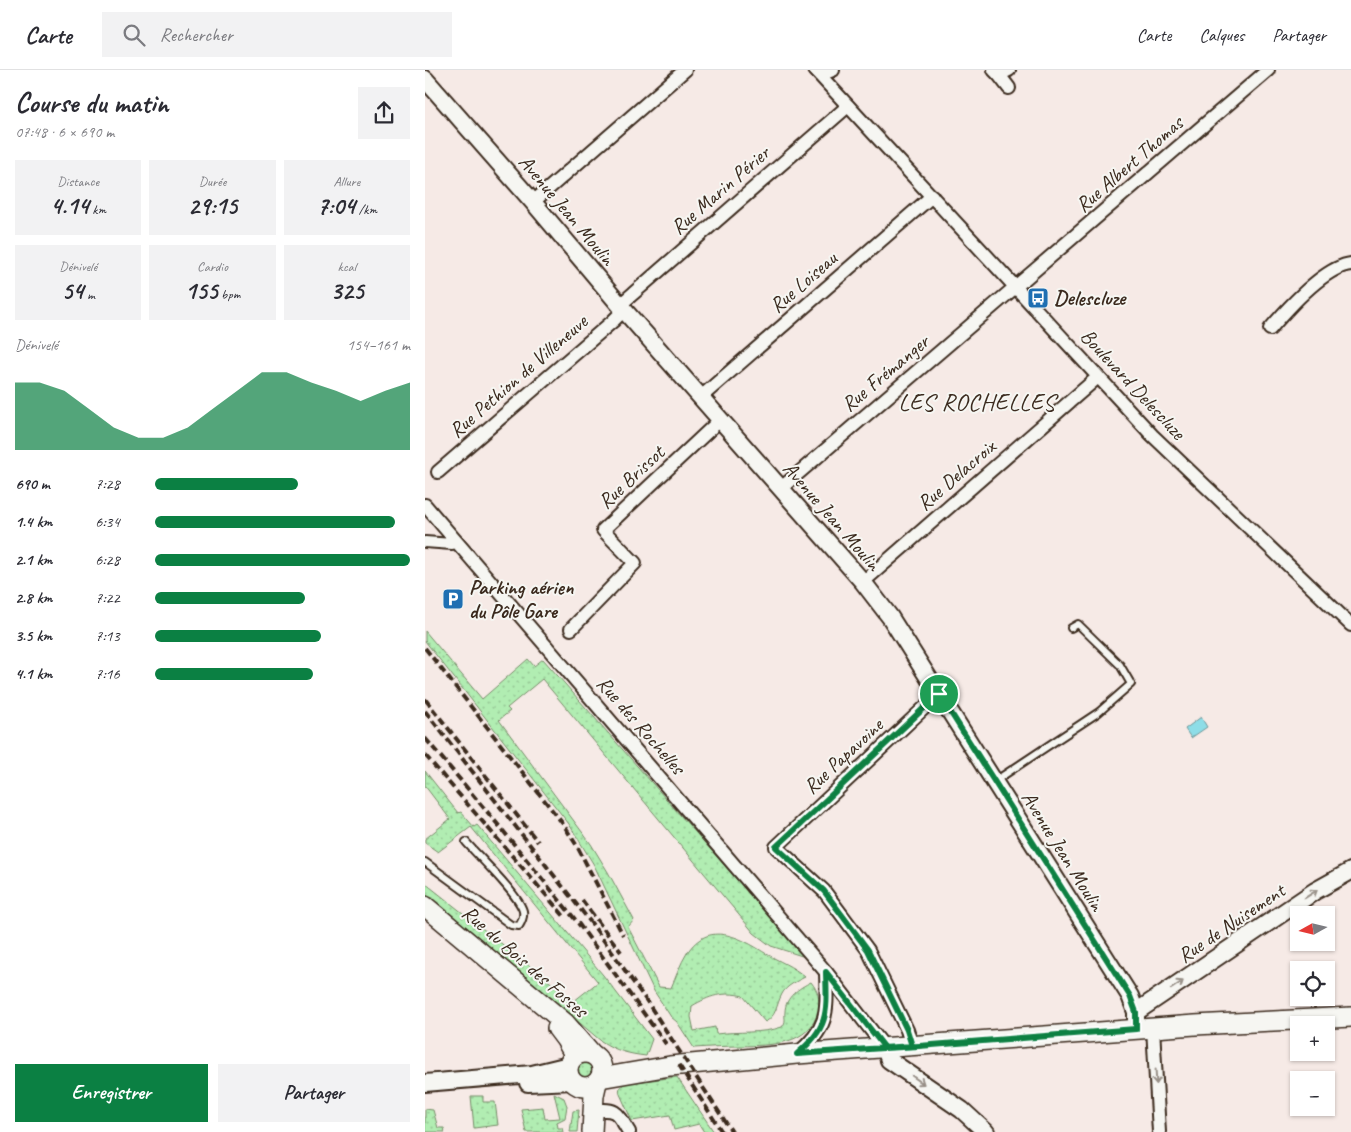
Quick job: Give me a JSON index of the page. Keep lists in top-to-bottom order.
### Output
{
  "streets": {
    "main road": ["Rue du Bois des Fosses"],
    "street": [
      "Rue Albert Thomas",
      "Rue Marin Périer",
      "Avenue Jean Moulin",
      "Rue Loiseau",
      "Rue Frémanger",
      "Rue Pethion de Villeneuve",
      "Boulevard Delescluze",
      "Rue Delacroix",
      "Rue Brissot",
      "Rue des Rochelles",
      "Rue Papavoine",
      "Rue de Nuisement"
    ]
  },
  "crossings": [
    ["Rue Albert Thomas", "Rue Frémanger"],
    ["Rue Albert Thomas", "Boulevard Delescluze"],
    ["Rue Marin Périer", "Avenue Jean Moulin"],
    ["Rue Marin Périer", "Rue Pethion de Villeneuve"],
    ["Rue Marin Périer", "Boulevard Delescluze"],
    ["Avenue Jean Moulin", "Rue Loiseau"],
    ["Avenue Jean Moulin", "Rue Frémanger"],
    ["Avenue Jean Moulin", "Rue Pethion de Villeneuve"],
    ["Avenue Jean Moulin", "Rue Delacroix"],
    ["Avenue Jean Moulin", "Rue Brissot"],
    ["Avenue Jean Moulin", "Rue Papavoine"],
    ["Avenue Jean Moulin", "Rue de Nuisement"],
    ["Rue Loiseau", "Boulevard Delescluze"],
    ["Rue Frémanger", "Boulevard Delescluze"],
    ["Boulevard Delescluze", "Rue Delacroix"]
  ],
  "one_way": ["Rue de Nuisement"],
  "districts": ["LES ROCHELLES"],
  "places": {
    "bus stop": ["Delescluze"],
    "parking": ["Parking aérien du Pôle Gare"]
  },
  "north": "left",
  "page": {
    "header": "Carte",
    "search": "Rechercher",
    "nav": ["Carte", "Calques", "Partager"],
    "heading": ["Course du matin", "07:48 · 6 × 690 m"],
    "stats": [
      ["Distance", "4.14 km"],
      ["Durée", "29:15"],
      ["Allure", "7:04 /km"],
      ["Dénivelé", "54 m"],
      ["Cardio", "155 bpm"],
      ["kcal", "325"]
    ],
    "chart": ["Dénivelé", "154–161 m"],
    "list": [
      {
        "name": "690 m",
        "note": "7:28"
      },
      {
        "name": "1.4 km",
        "note": "6:34"
      },
      {
        "name": "2.1 km",
        "note": "6:28"
      },
      {
        "name": "2.8 km",
        "note": "7:22"
      },
      {
        "name": "3.5 km",
        "note": "7:13"
      },
      {
        "name": "4.1 km",
        "note": "7:16"
      }
    ],
    "map_buttons": ["+", "−"],
    "buttons": ["Enregistrer", "Partager"]
  }
}
